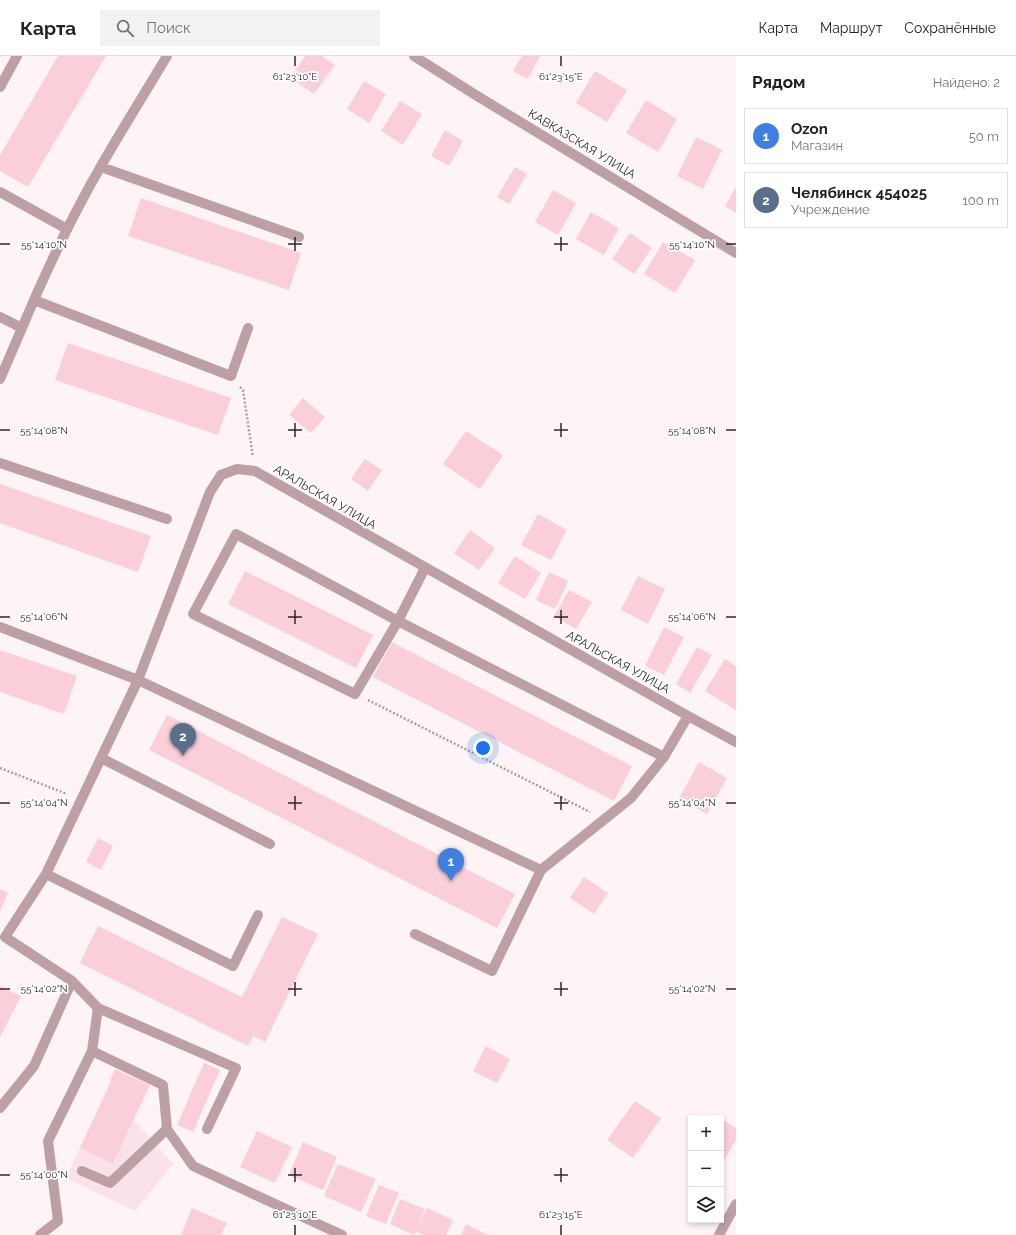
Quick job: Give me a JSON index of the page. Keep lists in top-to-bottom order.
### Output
{
  "streets": {
    "street": ["КАВКАЗСКАЯ УЛИЦА", "АРАЛЬСКАЯ УЛИЦА"]
  },
  "page": {
    "header": "Карта",
    "search": "Поиск",
    "nav": ["Карта", "Маршрут", "Сохранённые"],
    "heading": ["Рядом", "Найдено: 2"],
    "list": [
      {
        "mark": "1",
        "name": "Ozon",
        "note": "Магазин",
        "value": "50 m"
      },
      {
        "mark": "2",
        "name": "Челябинск 454025",
        "note": "Учреждение",
        "value": "100 m"
      }
    ],
    "pins": ["2", "1"],
    "map_buttons": ["+", "−"]
  },
  "coordinates": [
    "61°23'10\"E",
    "61°23'15\"E",
    "55°14'10\"N",
    "55°14'08\"N",
    "55°14'06\"N",
    "55°14'04\"N",
    "55°14'02\"N",
    "55°14'00\"N"
  ]
}
